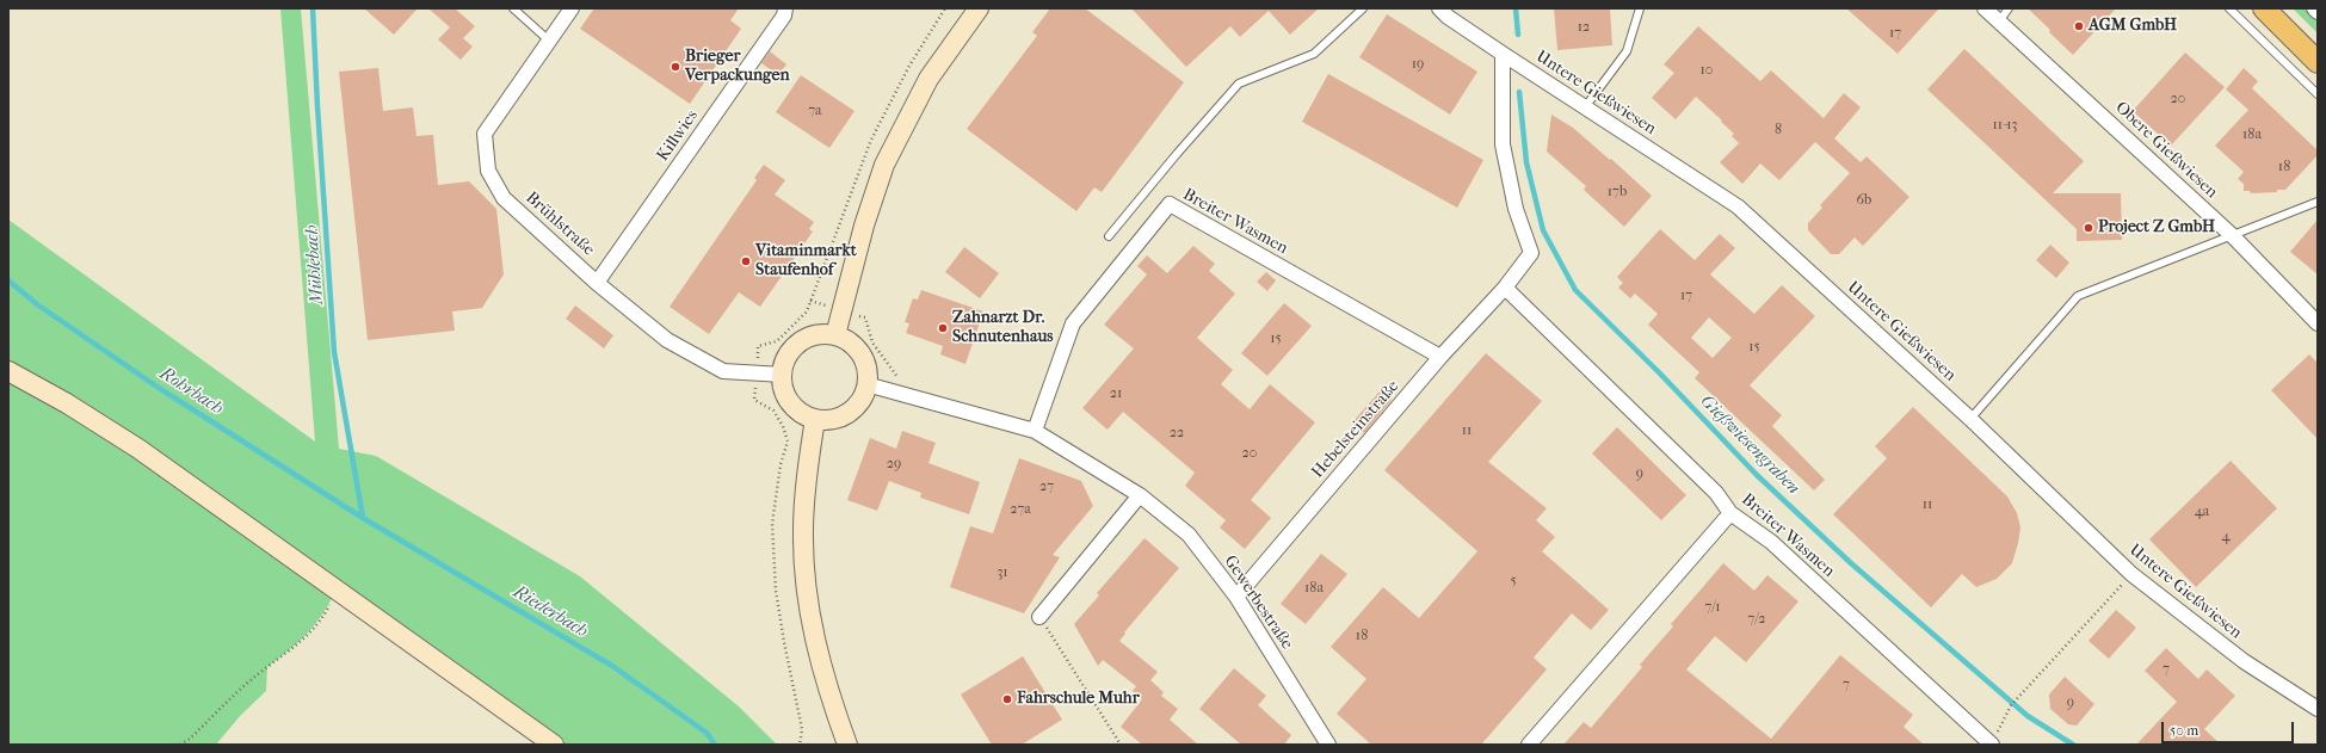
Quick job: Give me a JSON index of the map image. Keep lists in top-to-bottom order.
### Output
{
  "streets": {
    "street": [
      "Untere Gießwiesen",
      "Killwies",
      "Obere Gießwiesen",
      "Breiter Wasmen",
      "Brühlstraße",
      "Hebelsteinstraße",
      "Gewerbestraße"
    ]
  },
  "crossings": [
    ["Untere Gießwiesen", "Hebelsteinstraße"],
    ["Killwies", "Brühlstraße"],
    ["Breiter Wasmen", "Hebelsteinstraße"],
    ["Breiter Wasmen", "Gewerbestraße"],
    ["Brühlstraße", "Gewerbestraße"],
    ["Hebelsteinstraße", "Gewerbestraße"]
  ],
  "water": [
    "Mühlebach",
    "Rohrbach",
    "Gießwiesengraben",
    "Riederbach"
  ],
  "places": [
    "AGM GmbH",
    "Brieger Verpackungen",
    "Project Z GmbH",
    "Vitaminmarkt Staufenhof",
    "Zahnarzt Dr. Schnutenhaus",
    "Fahrschule Muhr"
  ],
  "house_numbers": [
    "12",
    "17",
    "19",
    "10",
    "20",
    "7a",
    "11-13",
    "8",
    "18a",
    "18",
    "17b",
    "6b",
    "17",
    "15",
    "15",
    "21",
    "11",
    "22",
    "20",
    "29",
    "9",
    "27",
    "11",
    "27a",
    "4a",
    "4",
    "31",
    "5",
    "18a",
    "7/1",
    "7/2",
    "18",
    "7",
    "7",
    "9"
  ],
  "scale_bar": "50 m"
}
